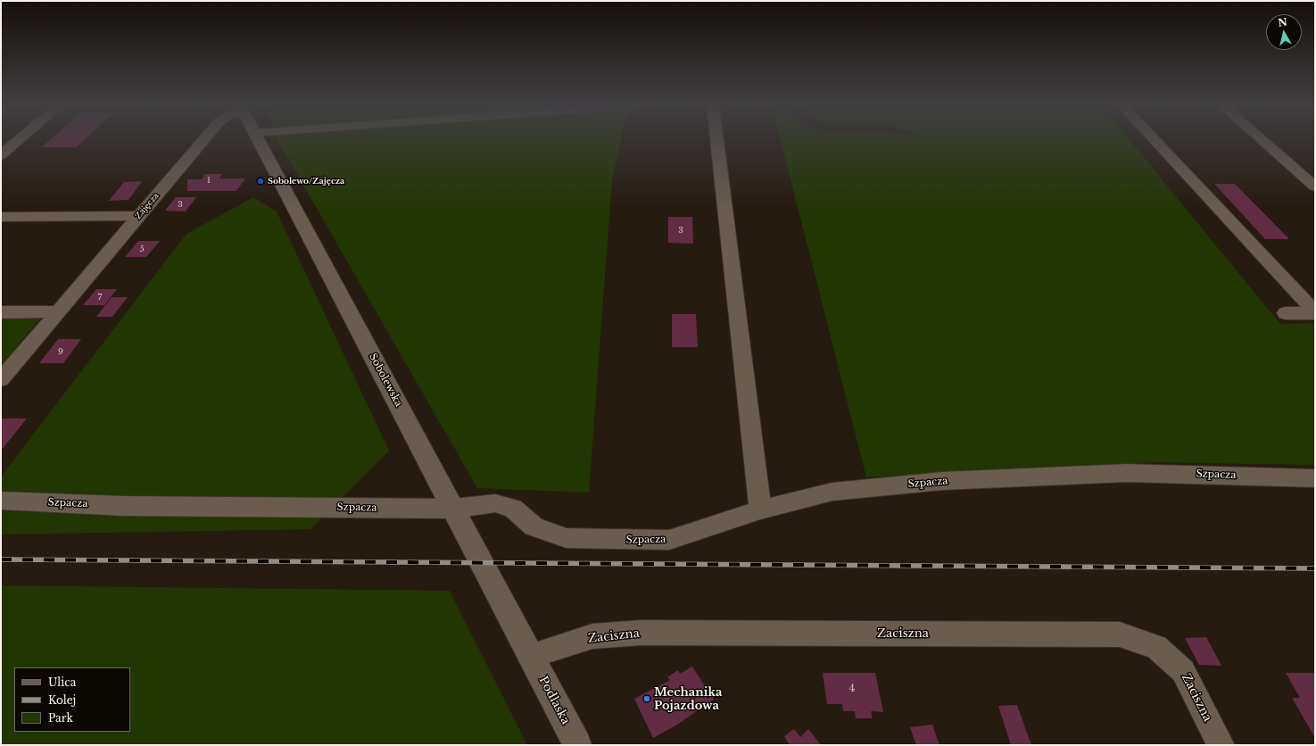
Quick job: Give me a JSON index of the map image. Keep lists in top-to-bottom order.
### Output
{
  "streets": {
    "street": [
      "Zajęcza",
      "Sobolewska",
      "Szpacza",
      "Zaciszna",
      "Podlaska"
    ]
  },
  "crossings": [
    ["Sobolewska", "Szpacza"],
    ["Sobolewska", "Zaciszna"],
    ["Sobolewska", "Podlaska"],
    ["Zaciszna", "Podlaska"]
  ],
  "places": ["Sobolewo/Zajęcza", "Mechanika Pojazdowa"],
  "house_numbers": [
    "1",
    "3",
    "3",
    "5",
    "7",
    "9",
    "4"
  ],
  "legend": ["Ulica", "Kolej", "Park"],
  "north": "top"
}
